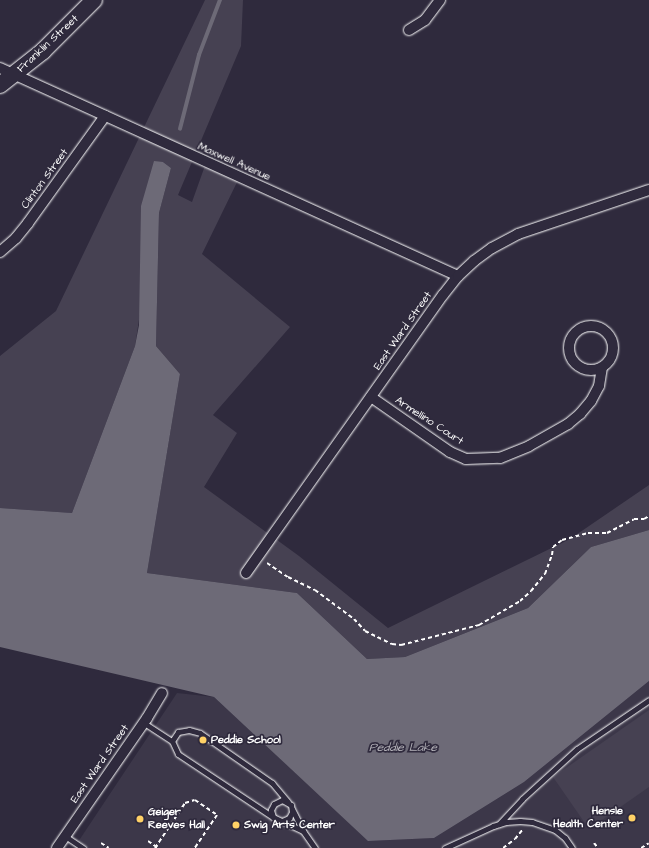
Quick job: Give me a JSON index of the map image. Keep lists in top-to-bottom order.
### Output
{
  "streets": {
    "main road": ["Franklin Street"],
    "street": [
      "Maxwell Avenue",
      "Clinton Street",
      "East Ward Street",
      "Armellino Court"
    ]
  },
  "crossings": [
    ["Franklin Street", "Maxwell Avenue"],
    ["Maxwell Avenue", "Clinton Street"],
    ["Maxwell Avenue", "East Ward Street"],
    ["East Ward Street", "Armellino Court"]
  ],
  "water": ["Peddie Lake"],
  "places": [
    "Peddie School",
    "Hensle Health Center",
    "Geiger Reeves Hall",
    "Swig Arts Center"
  ]
}
